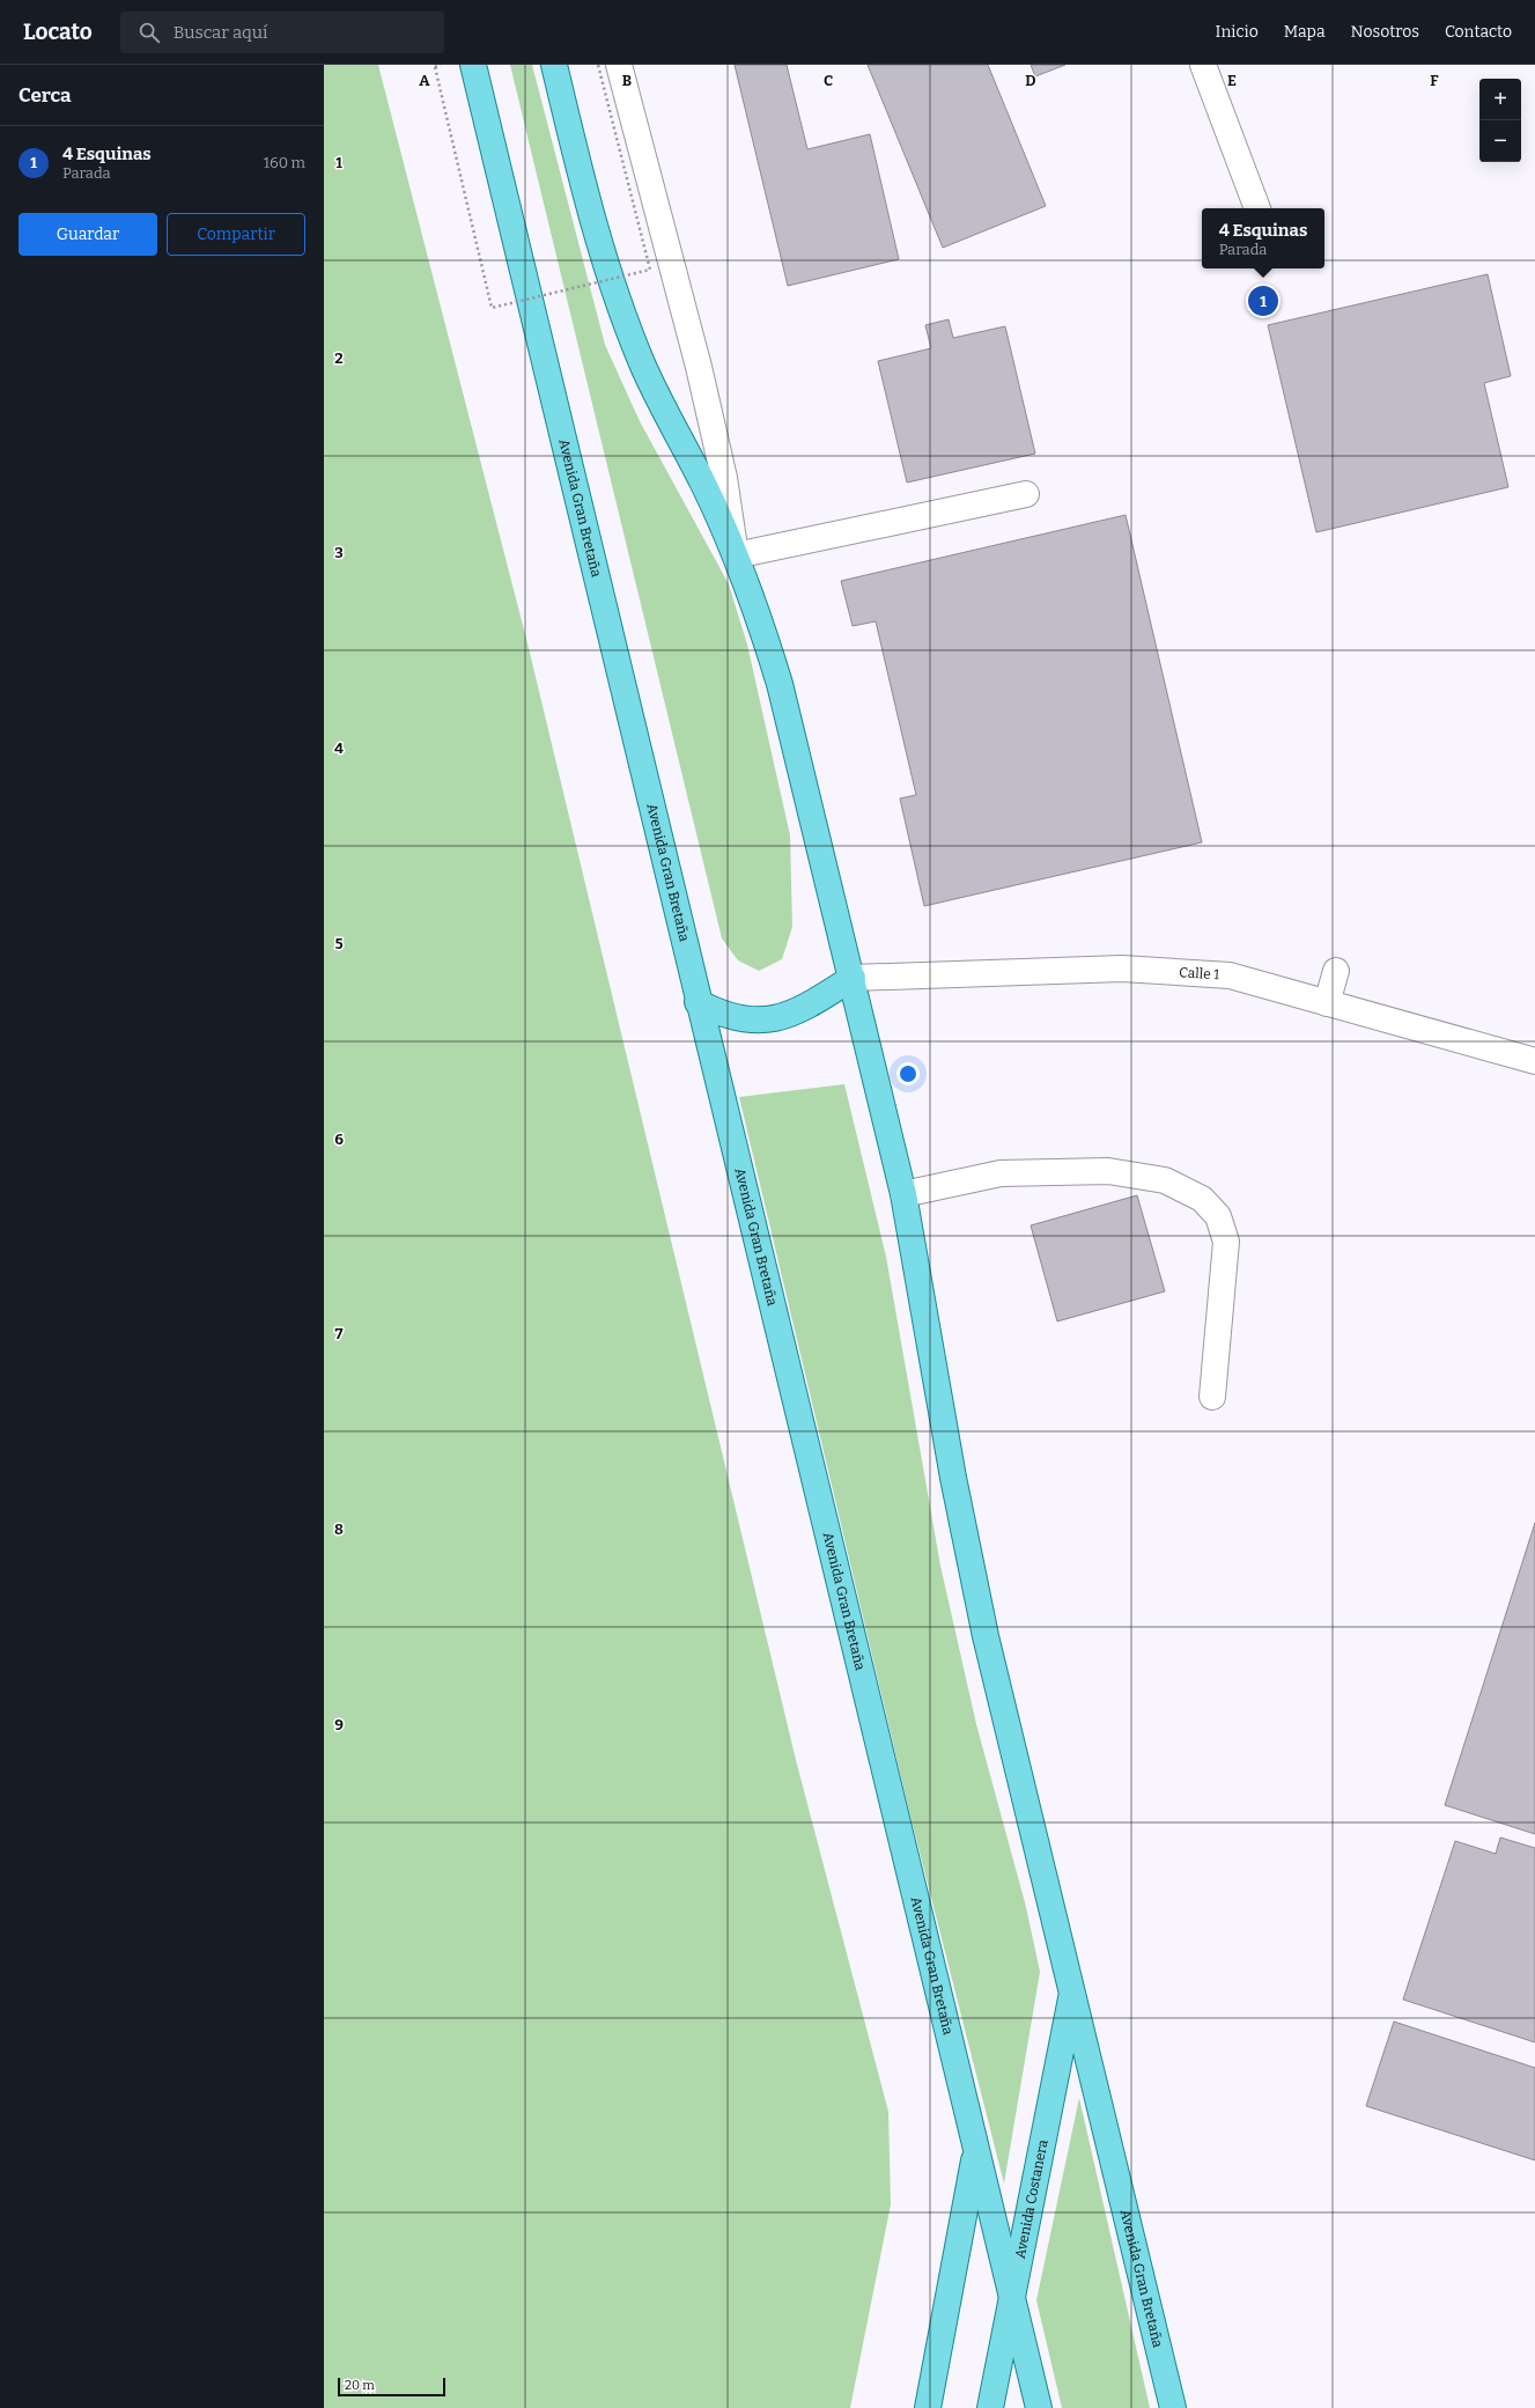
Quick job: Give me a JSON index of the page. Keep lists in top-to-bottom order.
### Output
{
  "streets": {
    "main road": ["Avenida Gran Bretaña", "Avenida Costanera"],
    "street": ["Calle 1"]
  },
  "crossings": [
    ["Avenida Gran Bretaña", "Calle 1"],
    ["Avenida Gran Bretaña", "Avenida Costanera"]
  ],
  "scale_bar": "20 m",
  "page": {
    "header": "Locato",
    "search": "Buscar aquí",
    "nav": [
      "Inicio",
      "Mapa",
      "Nosotros",
      "Contacto"
    ],
    "heading": "Cerca",
    "map_buttons": ["+", "−"],
    "list": [
      {
        "mark": "1",
        "name": "4 Esquinas",
        "note": "Parada",
        "value": "160 m"
      }
    ],
    "buttons": ["Guardar", "Compartir"],
    "popup": ["4 Esquinas", "Parada"],
    "pins": "1",
    "scale": "20 m"
  },
  "grid": {
    "columns": [
      "A",
      "B",
      "C",
      "D",
      "E",
      "F"
    ],
    "rows": [
      "1",
      "2",
      "3",
      "4",
      "5",
      "6",
      "7",
      "8",
      "9"
    ]
  }
}
